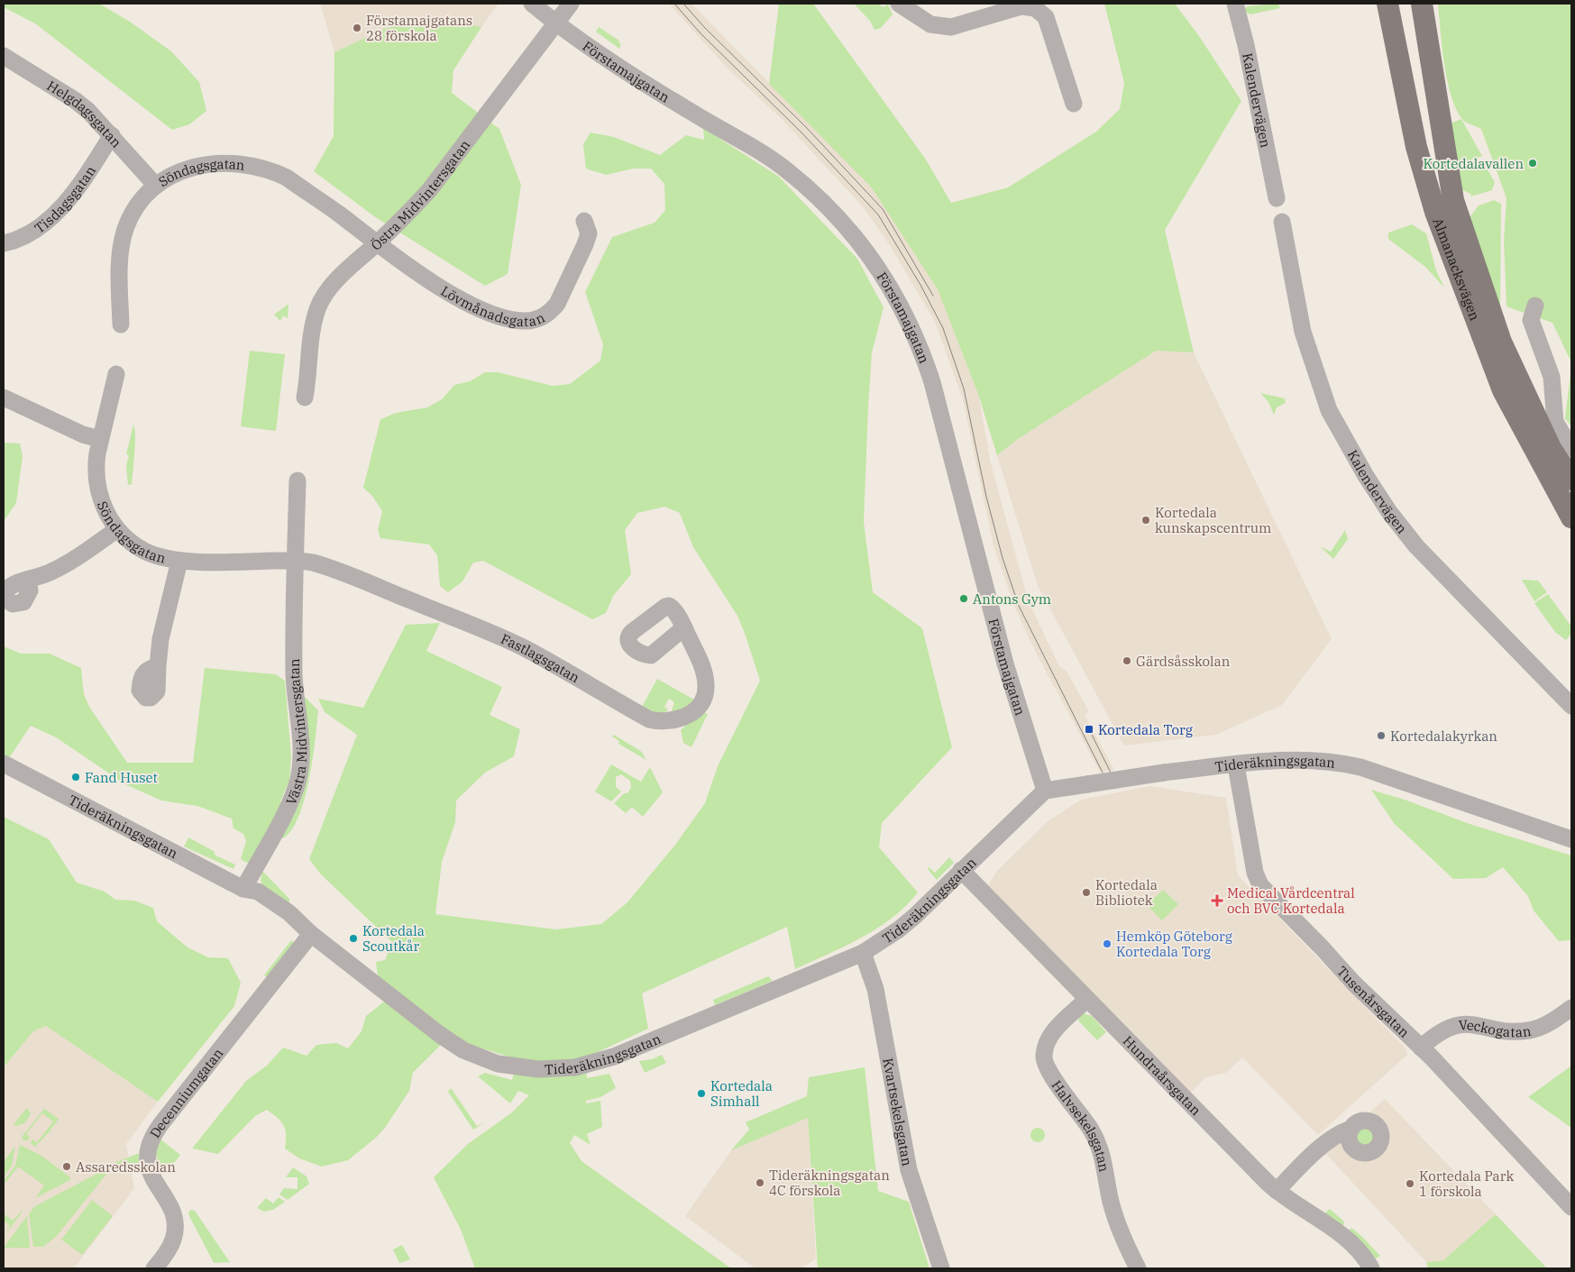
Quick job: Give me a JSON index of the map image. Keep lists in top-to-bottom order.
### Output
{
  "streets": {
    "main road": ["Almanacksvägen"],
    "street": [
      "Förstamajgatan",
      "Kalendervägen",
      "Helgdagsgatan",
      "Söndagsgatan",
      "Östra Midvintersgatan",
      "Tisdagsgatan",
      "Lövmånadsgatan",
      "Fastlagsgatan",
      "Västra Midvintersgatan",
      "Tideräkningsgatan",
      "Tusenårsgatan",
      "Veckogatan",
      "Hundraårsgatan",
      "Decenniumgatan",
      "Kvartsekelsgatan",
      "Halvsekelsgatan"
    ]
  },
  "crossings": [
    ["Förstamajgatan", "Östra Midvintersgatan"],
    ["Förstamajgatan", "Tideräkningsgatan"],
    ["Helgdagsgatan", "Söndagsgatan"],
    ["Helgdagsgatan", "Tisdagsgatan"],
    ["Söndagsgatan", "Östra Midvintersgatan"],
    ["Söndagsgatan", "Lövmånadsgatan"],
    ["Söndagsgatan", "Fastlagsgatan"],
    ["Söndagsgatan", "Västra Midvintersgatan"],
    ["Östra Midvintersgatan", "Lövmånadsgatan"],
    ["Fastlagsgatan", "Västra Midvintersgatan"],
    ["Västra Midvintersgatan", "Tideräkningsgatan"],
    ["Tideräkningsgatan", "Tusenårsgatan"],
    ["Tideräkningsgatan", "Hundraårsgatan"],
    ["Tideräkningsgatan", "Decenniumgatan"],
    ["Tideräkningsgatan", "Kvartsekelsgatan"],
    ["Tusenårsgatan", "Veckogatan"],
    ["Hundraårsgatan", "Halvsekelsgatan"]
  ],
  "places": {
    "other": [
      "Förstamajgatans 28 förskola",
      "Kortedalavallen",
      "Kortedala kunskapscentrum",
      "Antons Gym",
      "Gärdsåsskolan",
      "Kortedalakyrkan",
      "Fand Huset",
      "Kortedala Bibliotek",
      "Kortedala Scoutkår",
      "Hemköp Göteborg Kortedala Torg",
      "Kortedala Simhall",
      "Assaredsskolan",
      "Tideräkningsgatan 4C förskola",
      "Kortedala Park 1 förskola"
    ],
    "transit": ["Kortedala Torg"],
    "health": ["Medical Vårdcentral och BVC Kortedala"]
  }
}
